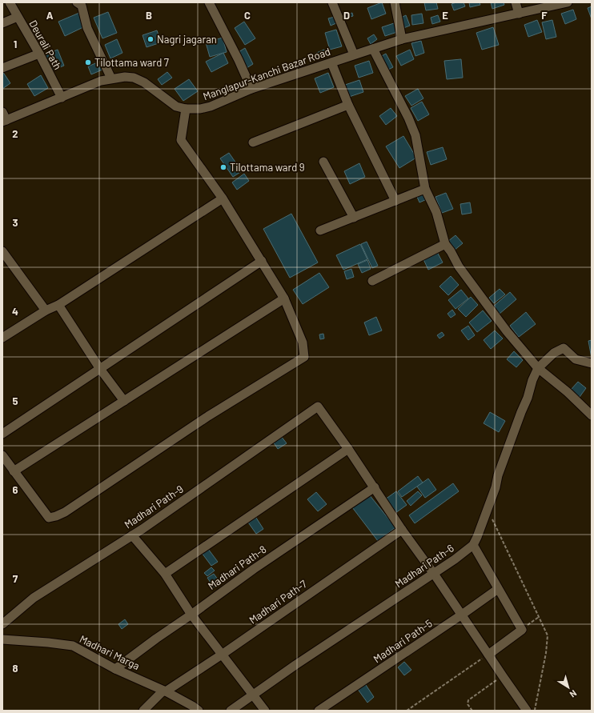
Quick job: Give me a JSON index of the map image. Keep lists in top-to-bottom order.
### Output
{
  "streets": {
    "street": [
      "Deurali Path",
      "Manglapur-Kanchi Bazar Road",
      "Madhari Path-9",
      "Madhari Path-6",
      "Madhari Path-8",
      "Madhari Path-7",
      "Madhari Path-5",
      "Madhari Marga"
    ]
  },
  "crossings": [
    ["Deurali Path", "Manglapur-Kanchi Bazar Road"],
    ["Madhari Path-8", "Madhari Marga"],
    ["Madhari Path-7", "Madhari Marga"]
  ],
  "places": ["Nagri jagaran", "Tilottama ward 7", "Tilottama ward 9"],
  "north": "bottom right",
  "grid": {
    "columns": [
      "A",
      "B",
      "C",
      "D",
      "E",
      "F"
    ],
    "rows": [
      "1",
      "2",
      "3",
      "4",
      "5",
      "6",
      "7",
      "8"
    ]
  }
}
